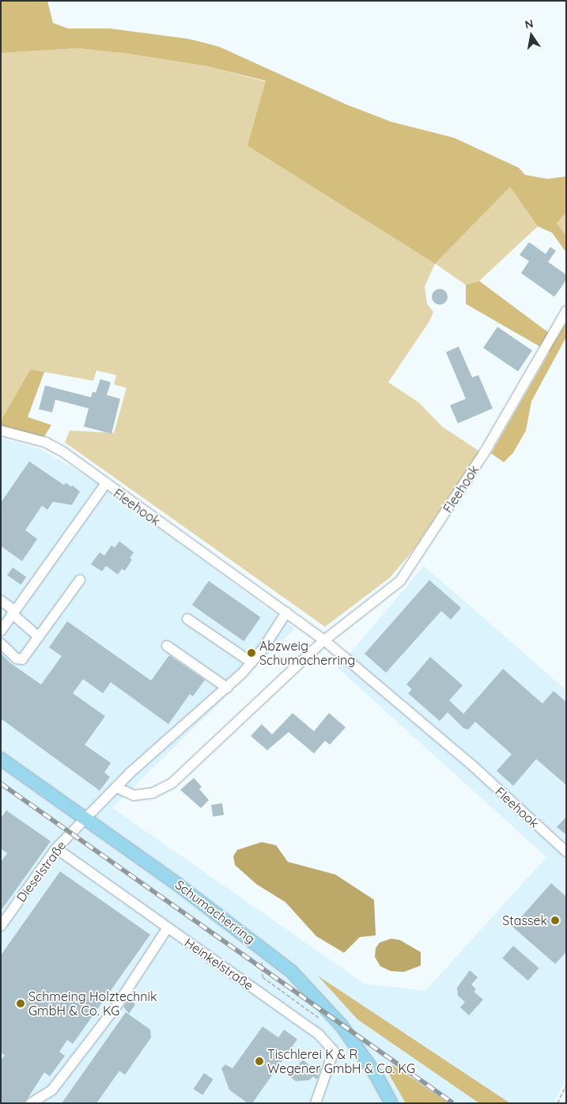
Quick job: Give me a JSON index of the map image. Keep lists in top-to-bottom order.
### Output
{
  "streets": {
    "main road": ["Schumacherring"],
    "street": ["Fleehook", "Dieselstraße", "Heinkelstraße"]
  },
  "crossings": [
    ["Fleehook", "Dieselstraße"],
    ["Dieselstraße", "Schumacherring"],
    ["Dieselstraße", "Heinkelstraße"]
  ],
  "places": [
    "Abzweig Schumacherring",
    "Stassek",
    "Schmeing Holztechnik GmbH & Co. KG",
    "Tischlerei K & R Wegener GmbH & Co. KG"
  ],
  "north": "top"
}
